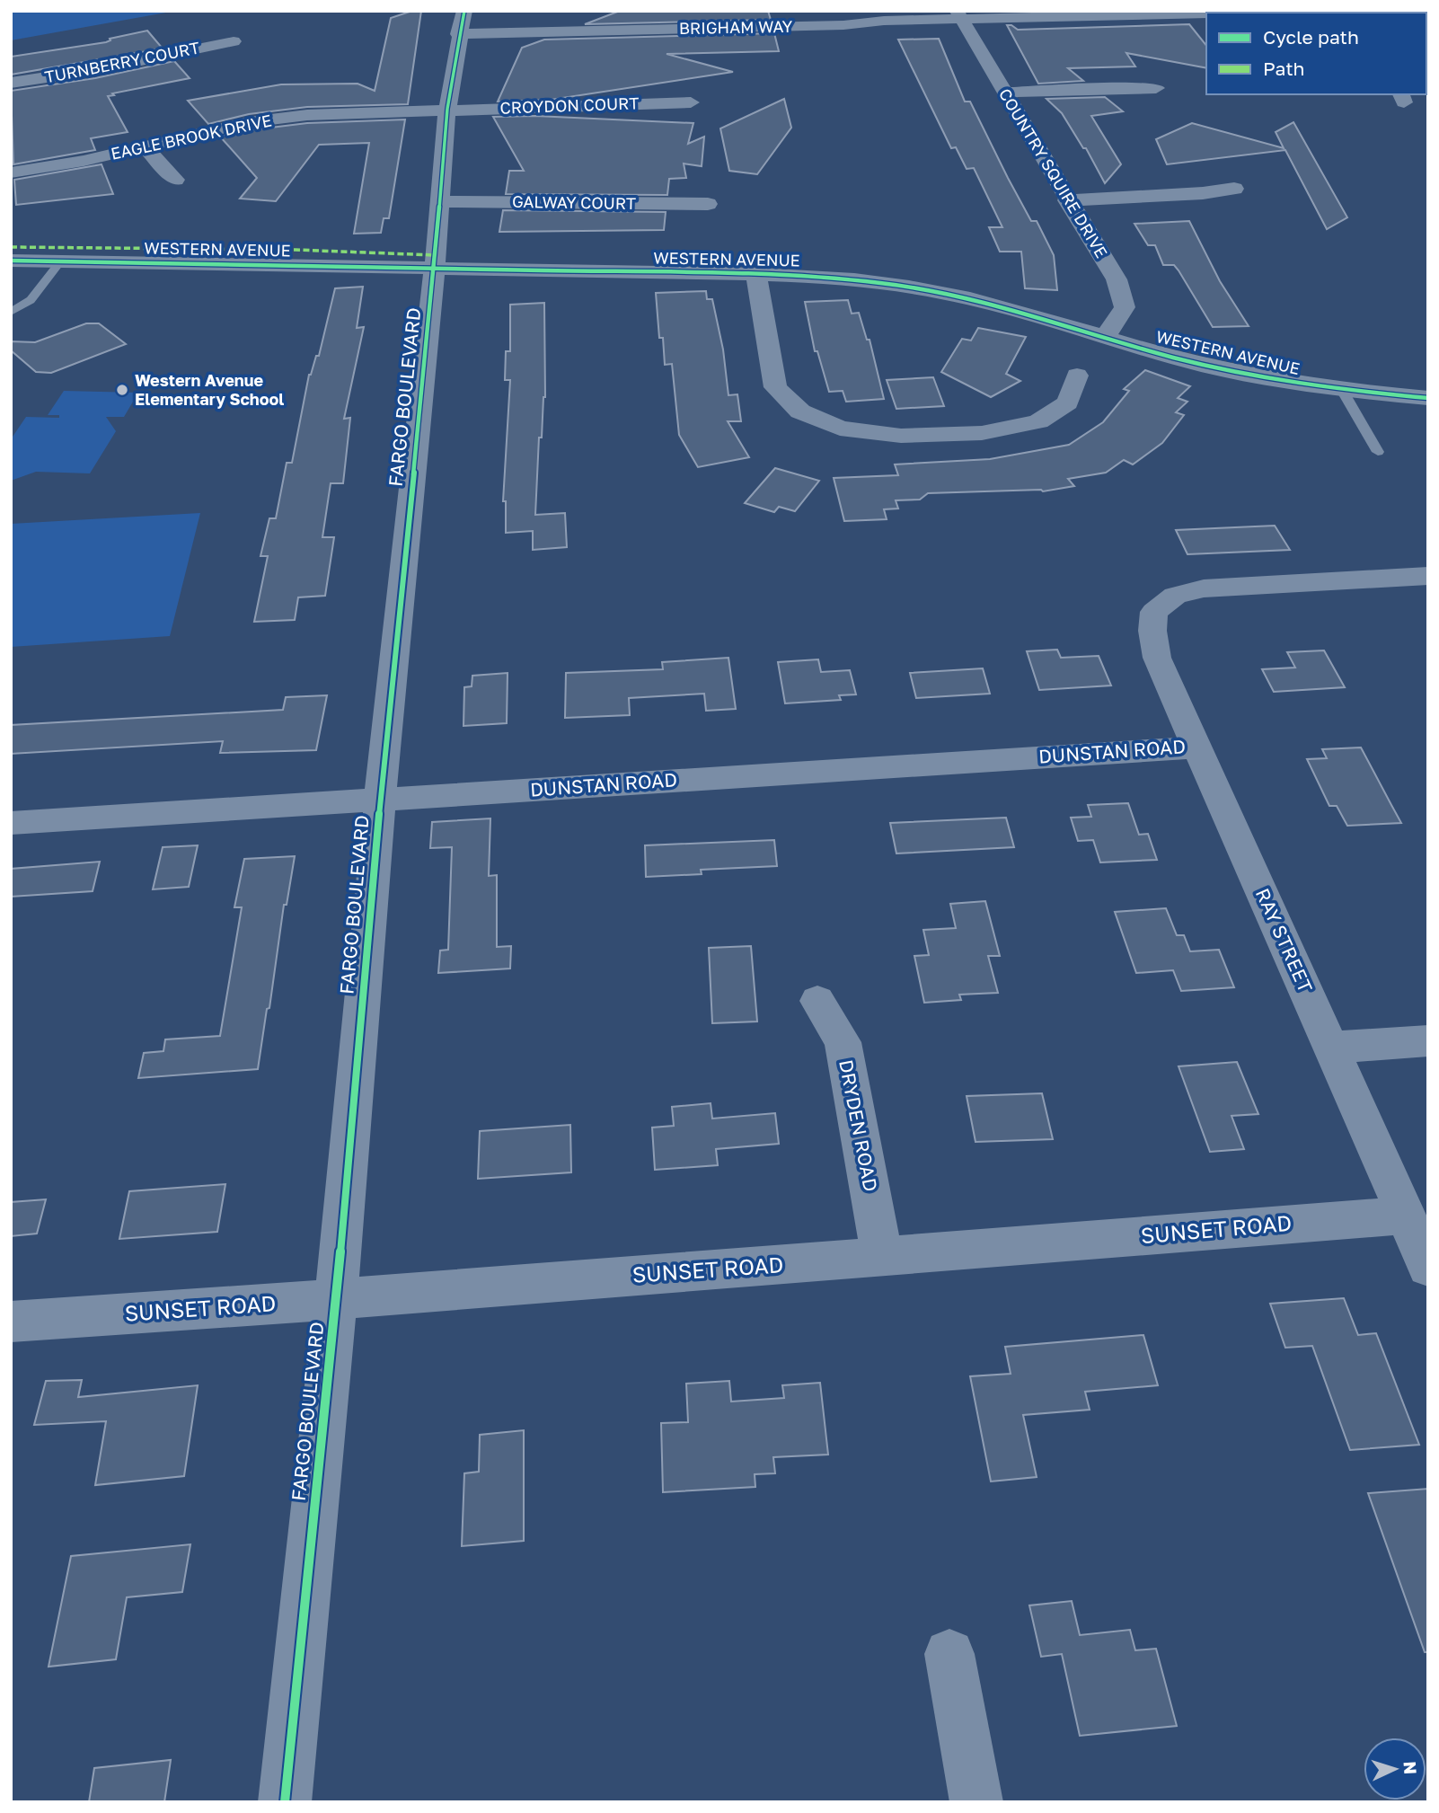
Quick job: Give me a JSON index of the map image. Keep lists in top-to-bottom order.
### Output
{
  "streets": {
    "street": [
      "BRIGHAM WAY",
      "TURNBERRY COURT",
      "CROYDON COURT",
      "EAGLE BROOK DRIVE",
      "COUNTRY SQUIRE DRIVE",
      "GALWAY COURT",
      "WESTERN AVENUE",
      "FARGO BOULEVARD",
      "DUNSTAN ROAD",
      "RAY STREET",
      "DRYDEN ROAD",
      "SUNSET ROAD"
    ]
  },
  "crossings": [
    ["BRIGHAM WAY", "COUNTRY SQUIRE DRIVE"],
    ["BRIGHAM WAY", "FARGO BOULEVARD"],
    ["CROYDON COURT", "EAGLE BROOK DRIVE"],
    ["CROYDON COURT", "FARGO BOULEVARD"],
    ["EAGLE BROOK DRIVE", "FARGO BOULEVARD"],
    ["COUNTRY SQUIRE DRIVE", "WESTERN AVENUE"],
    ["GALWAY COURT", "FARGO BOULEVARD"],
    ["WESTERN AVENUE", "FARGO BOULEVARD"],
    ["FARGO BOULEVARD", "DUNSTAN ROAD"],
    ["FARGO BOULEVARD", "SUNSET ROAD"],
    ["DUNSTAN ROAD", "RAY STREET"],
    ["RAY STREET", "SUNSET ROAD"],
    ["DRYDEN ROAD", "SUNSET ROAD"]
  ],
  "places": ["Western Avenue Elementary School"],
  "legend": ["Cycle path", "Path"],
  "north": "right"
}
